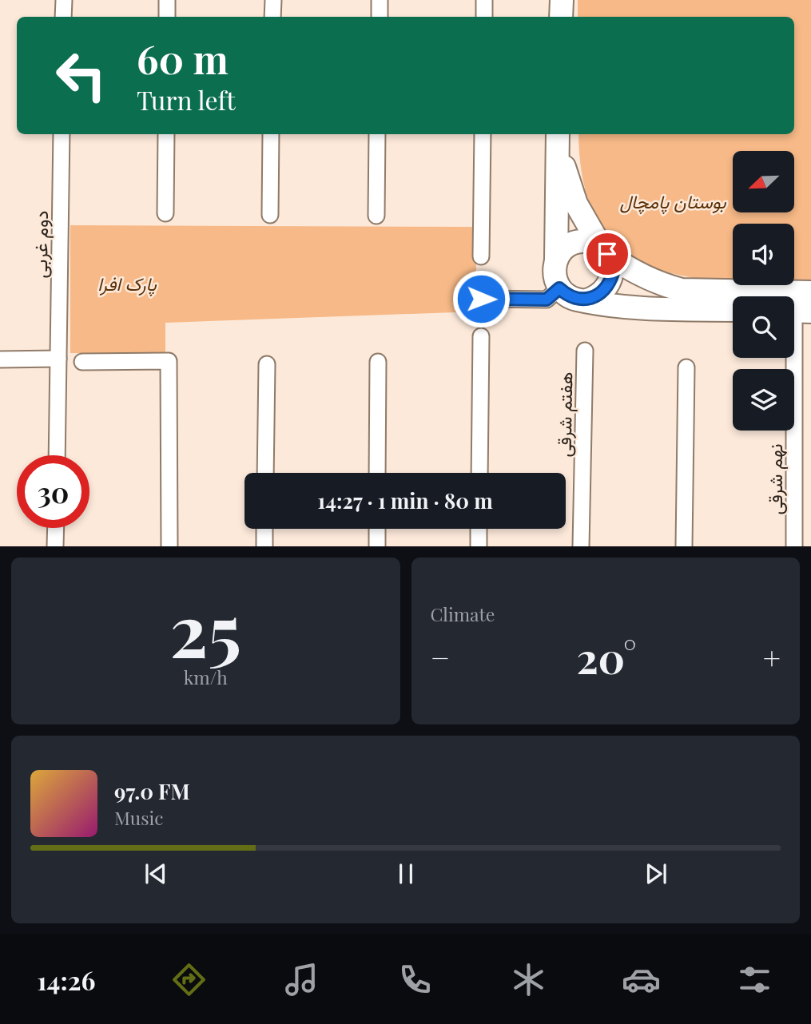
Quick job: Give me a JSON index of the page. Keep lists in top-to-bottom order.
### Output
{
  "streets": {
    "street": ["دوم غربی", "هفتم شرقی", "نهم شرقی"]
  },
  "parks": ["بوستان پامچال", "پارک افرا"],
  "north": "bottom left",
  "page": {
    "turn": ["60 m", "Turn left"],
    "limit": "30",
    "trip": "14:27 · 1 min · 80 m",
    "tile": [
      ["25", "km/h"],
      "Climate"
    ],
    "heat": ["−", "20°", "+"],
    "song": ["97.0 FM", "Music"],
    "tabs": "14:26"
  }
}
